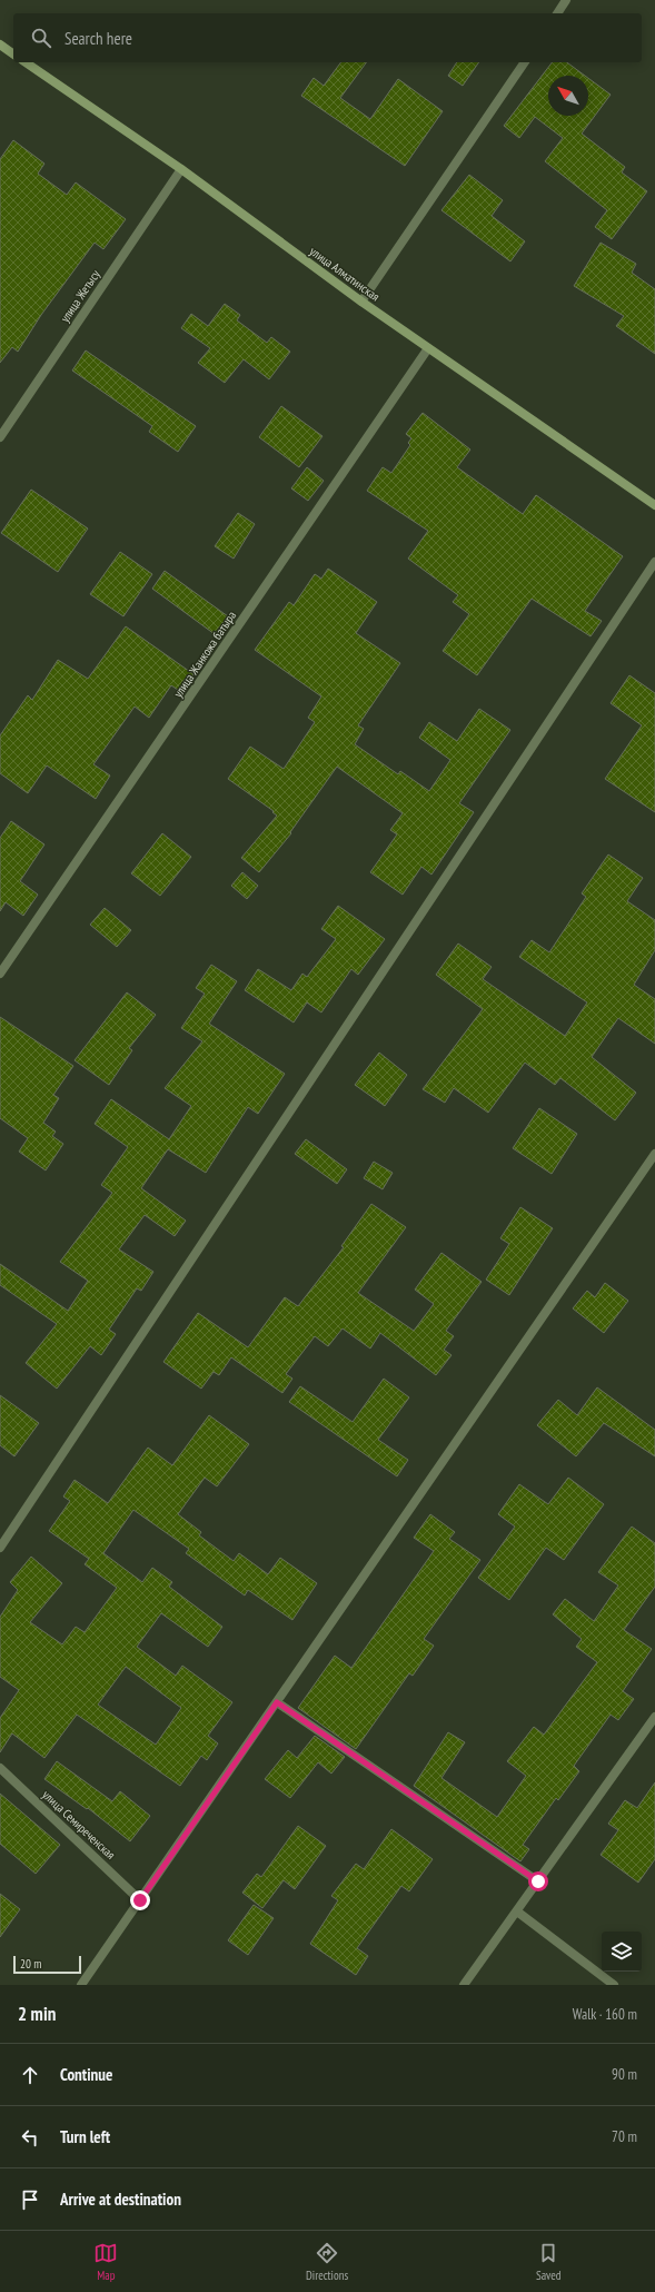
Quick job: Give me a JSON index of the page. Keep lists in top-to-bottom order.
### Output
{
  "streets": {
    "street": [
      "улица Алматинская",
      "улица Жетысу",
      "улица Жанкожа батыра",
      "улица Семиреченская"
    ]
  },
  "crossings": [
    ["улица Алматинская", "улица Жетысу"],
    ["улица Алматинская", "улица Жанкожа батыра"]
  ],
  "scale_bar": "20 m",
  "north": "top left",
  "page": {
    "search": "Search here",
    "scale": "20 m",
    "heading": ["2 min", "Walk · 160 m"],
    "list": [
      ["Continue", "90 m"],
      ["Turn left", "70 m"],
      "Arrive at destination"
    ],
    "nav": ["Map", "Directions", "Saved"]
  }
}
